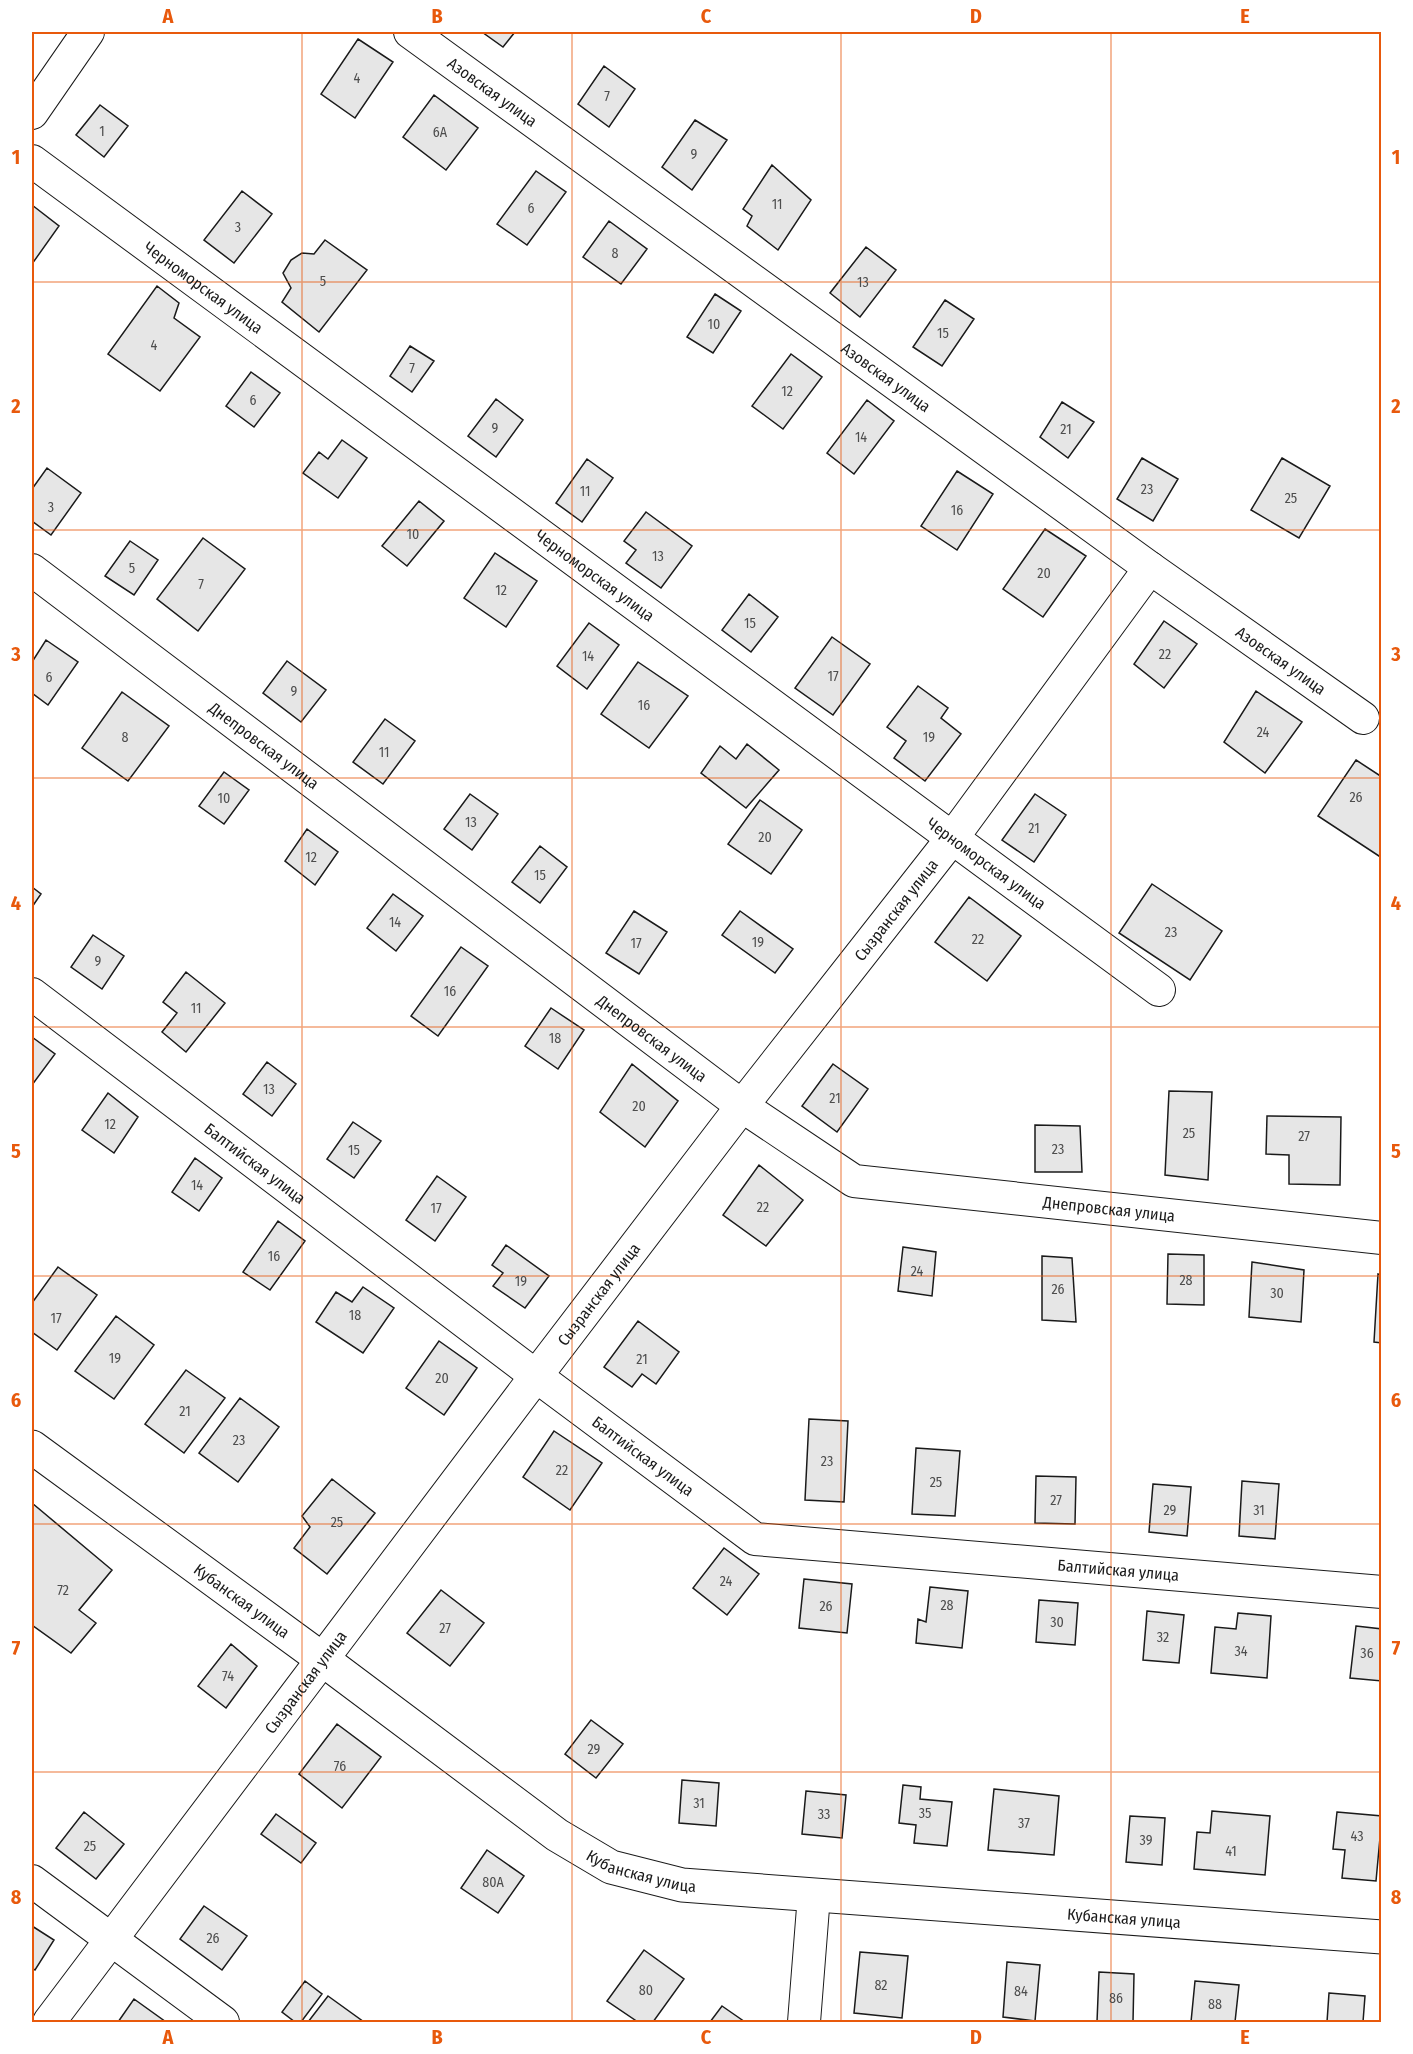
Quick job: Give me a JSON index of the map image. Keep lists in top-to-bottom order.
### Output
{
  "streets": {
    "street": [
      "Азовская улица",
      "Черноморская улица",
      "Днепровская улица",
      "Сызранская улица",
      "Балтийская улица",
      "Кубанская улица"
    ]
  },
  "crossings": [
    ["Азовская улица", "Сызранская улица"],
    ["Черноморская улица", "Сызранская улица"],
    ["Днепровская улица", "Сызранская улица"],
    ["Сызранская улица", "Балтийская улица"],
    ["Сызранская улица", "Кубанская улица"]
  ],
  "house_numbers": [
    "4",
    "7",
    "1",
    "6А",
    "9",
    "11",
    "6",
    "3",
    "8",
    "5",
    "13",
    "10",
    "15",
    "4",
    "7",
    "12",
    "6",
    "9",
    "21",
    "14",
    "23",
    "11",
    "25",
    "3",
    "16",
    "10",
    "13",
    "5",
    "20",
    "7",
    "12",
    "15",
    "22",
    "14",
    "17",
    "6",
    "9",
    "16",
    "24",
    "8",
    "19",
    "11",
    "26",
    "10",
    "13",
    "21",
    "20",
    "12",
    "15",
    "14",
    "23",
    "22",
    "19",
    "17",
    "9",
    "16",
    "11",
    "18",
    "13",
    "21",
    "20",
    "12",
    "25",
    "27",
    "23",
    "15",
    "14",
    "22",
    "17",
    "16",
    "24",
    "28",
    "19",
    "26",
    "30",
    "18",
    "17",
    "19",
    "21",
    "20",
    "21",
    "23",
    "23",
    "22",
    "25",
    "27",
    "29",
    "31",
    "25",
    "24",
    "72",
    "28",
    "26",
    "30",
    "27",
    "32",
    "34",
    "36",
    "74",
    "29",
    "76",
    "31",
    "35",
    "33",
    "37",
    "43",
    "39",
    "25",
    "41",
    "80А",
    "26",
    "82",
    "80",
    "84",
    "86",
    "88"
  ],
  "grid": {
    "columns": [
      "A",
      "B",
      "C",
      "D",
      "E"
    ],
    "rows": [
      "1",
      "2",
      "3",
      "4",
      "5",
      "6",
      "7",
      "8"
    ]
  }
}
